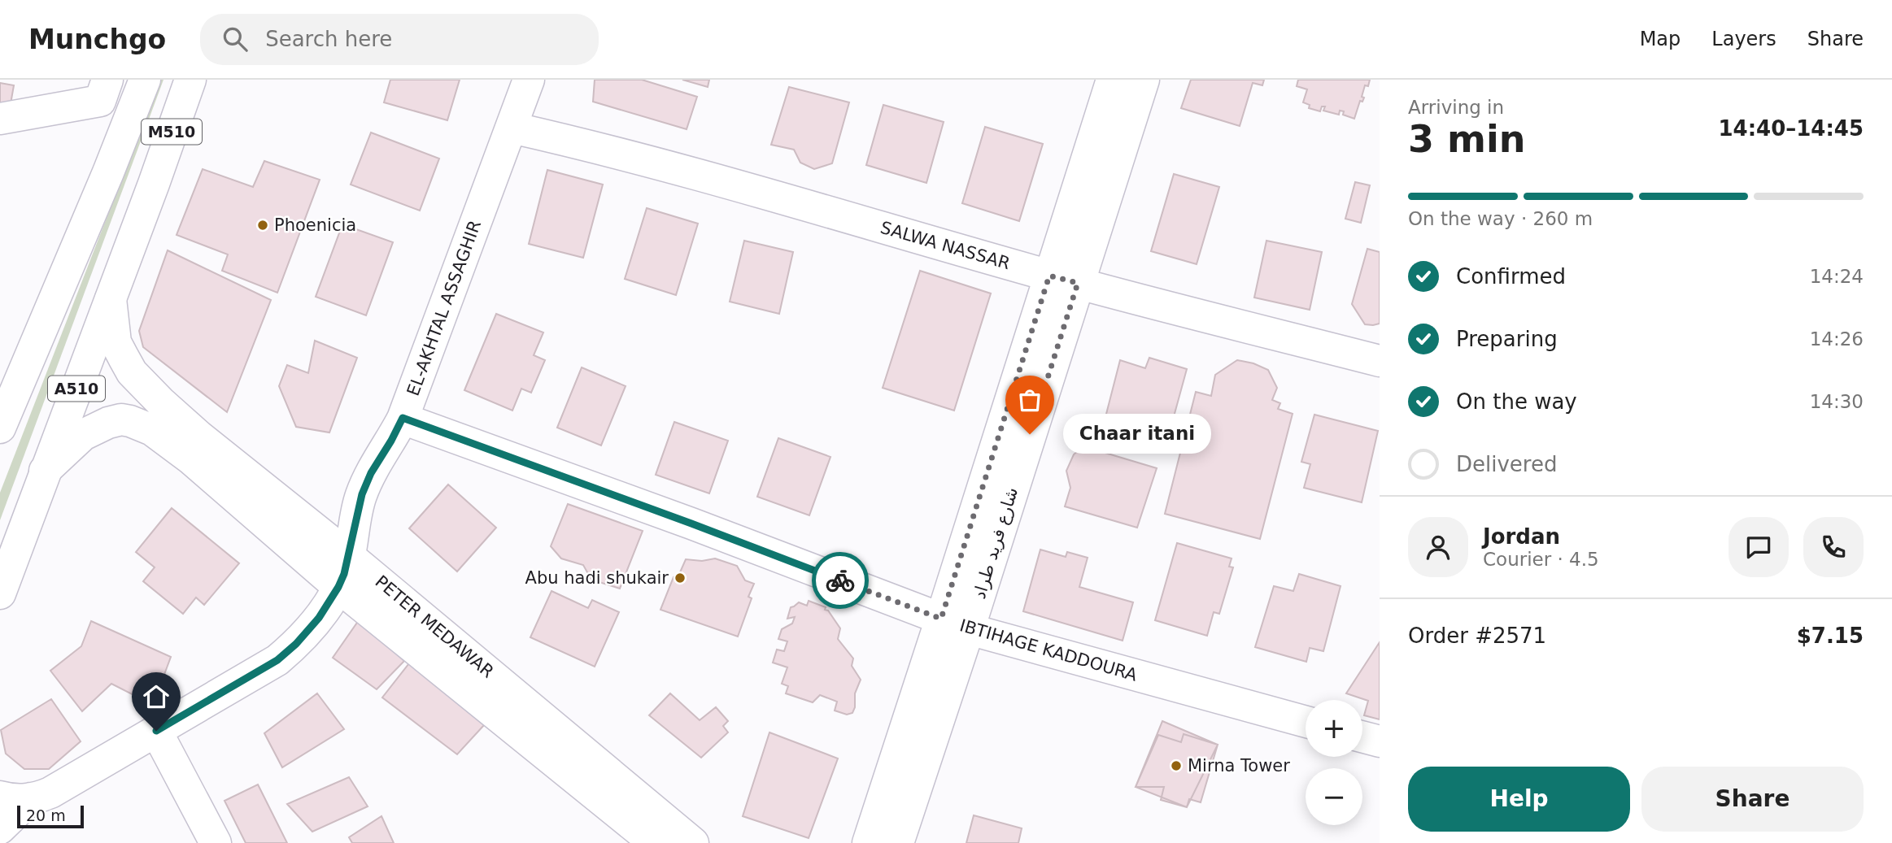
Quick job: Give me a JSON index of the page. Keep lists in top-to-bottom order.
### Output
{
  "streets": {
    "main road": [
      "M510",
      "SALWA NASSAR",
      "EL-AKHTAL ASSAGHIR",
      "A510",
      "شارع فريد طراد",
      "PETER MEDAWAR",
      "IBTIHAGE KADDOURA"
    ]
  },
  "crossings": [
    ["M510", "A510"],
    ["SALWA NASSAR", "EL-AKHTAL ASSAGHIR"],
    ["SALWA NASSAR", "شارع فريد طراد"],
    ["EL-AKHTAL ASSAGHIR", "PETER MEDAWAR"],
    ["EL-AKHTAL ASSAGHIR", "IBTIHAGE KADDOURA"],
    ["A510", "PETER MEDAWAR"],
    ["شارع فريد طراد", "IBTIHAGE KADDOURA"]
  ],
  "places": [
    "Phoenicia",
    "Chaar itani",
    "Abu hadi shukair",
    "Mirna Tower"
  ],
  "scale_bar": "20 m",
  "page": {
    "header": "Munchgo",
    "search": "Search here",
    "nav": ["Map", "Layers", "Share"],
    "heading": ["3 min", "Arriving in", "14:40–14:45"],
    "panel": [
      "Jordan",
      "Courier · 4.5",
      "Order #2571",
      "$7.15"
    ],
    "bar": "On the way · 260 m",
    "list": [
      ["Confirmed", "14:24"],
      ["Preparing", "14:26"],
      ["On the way", "14:30"],
      "Delivered"
    ],
    "bubble": "Chaar itani",
    "map_buttons": ["+", "−"],
    "buttons": ["Help", "Share"],
    "scale": "20 m"
  }
}
